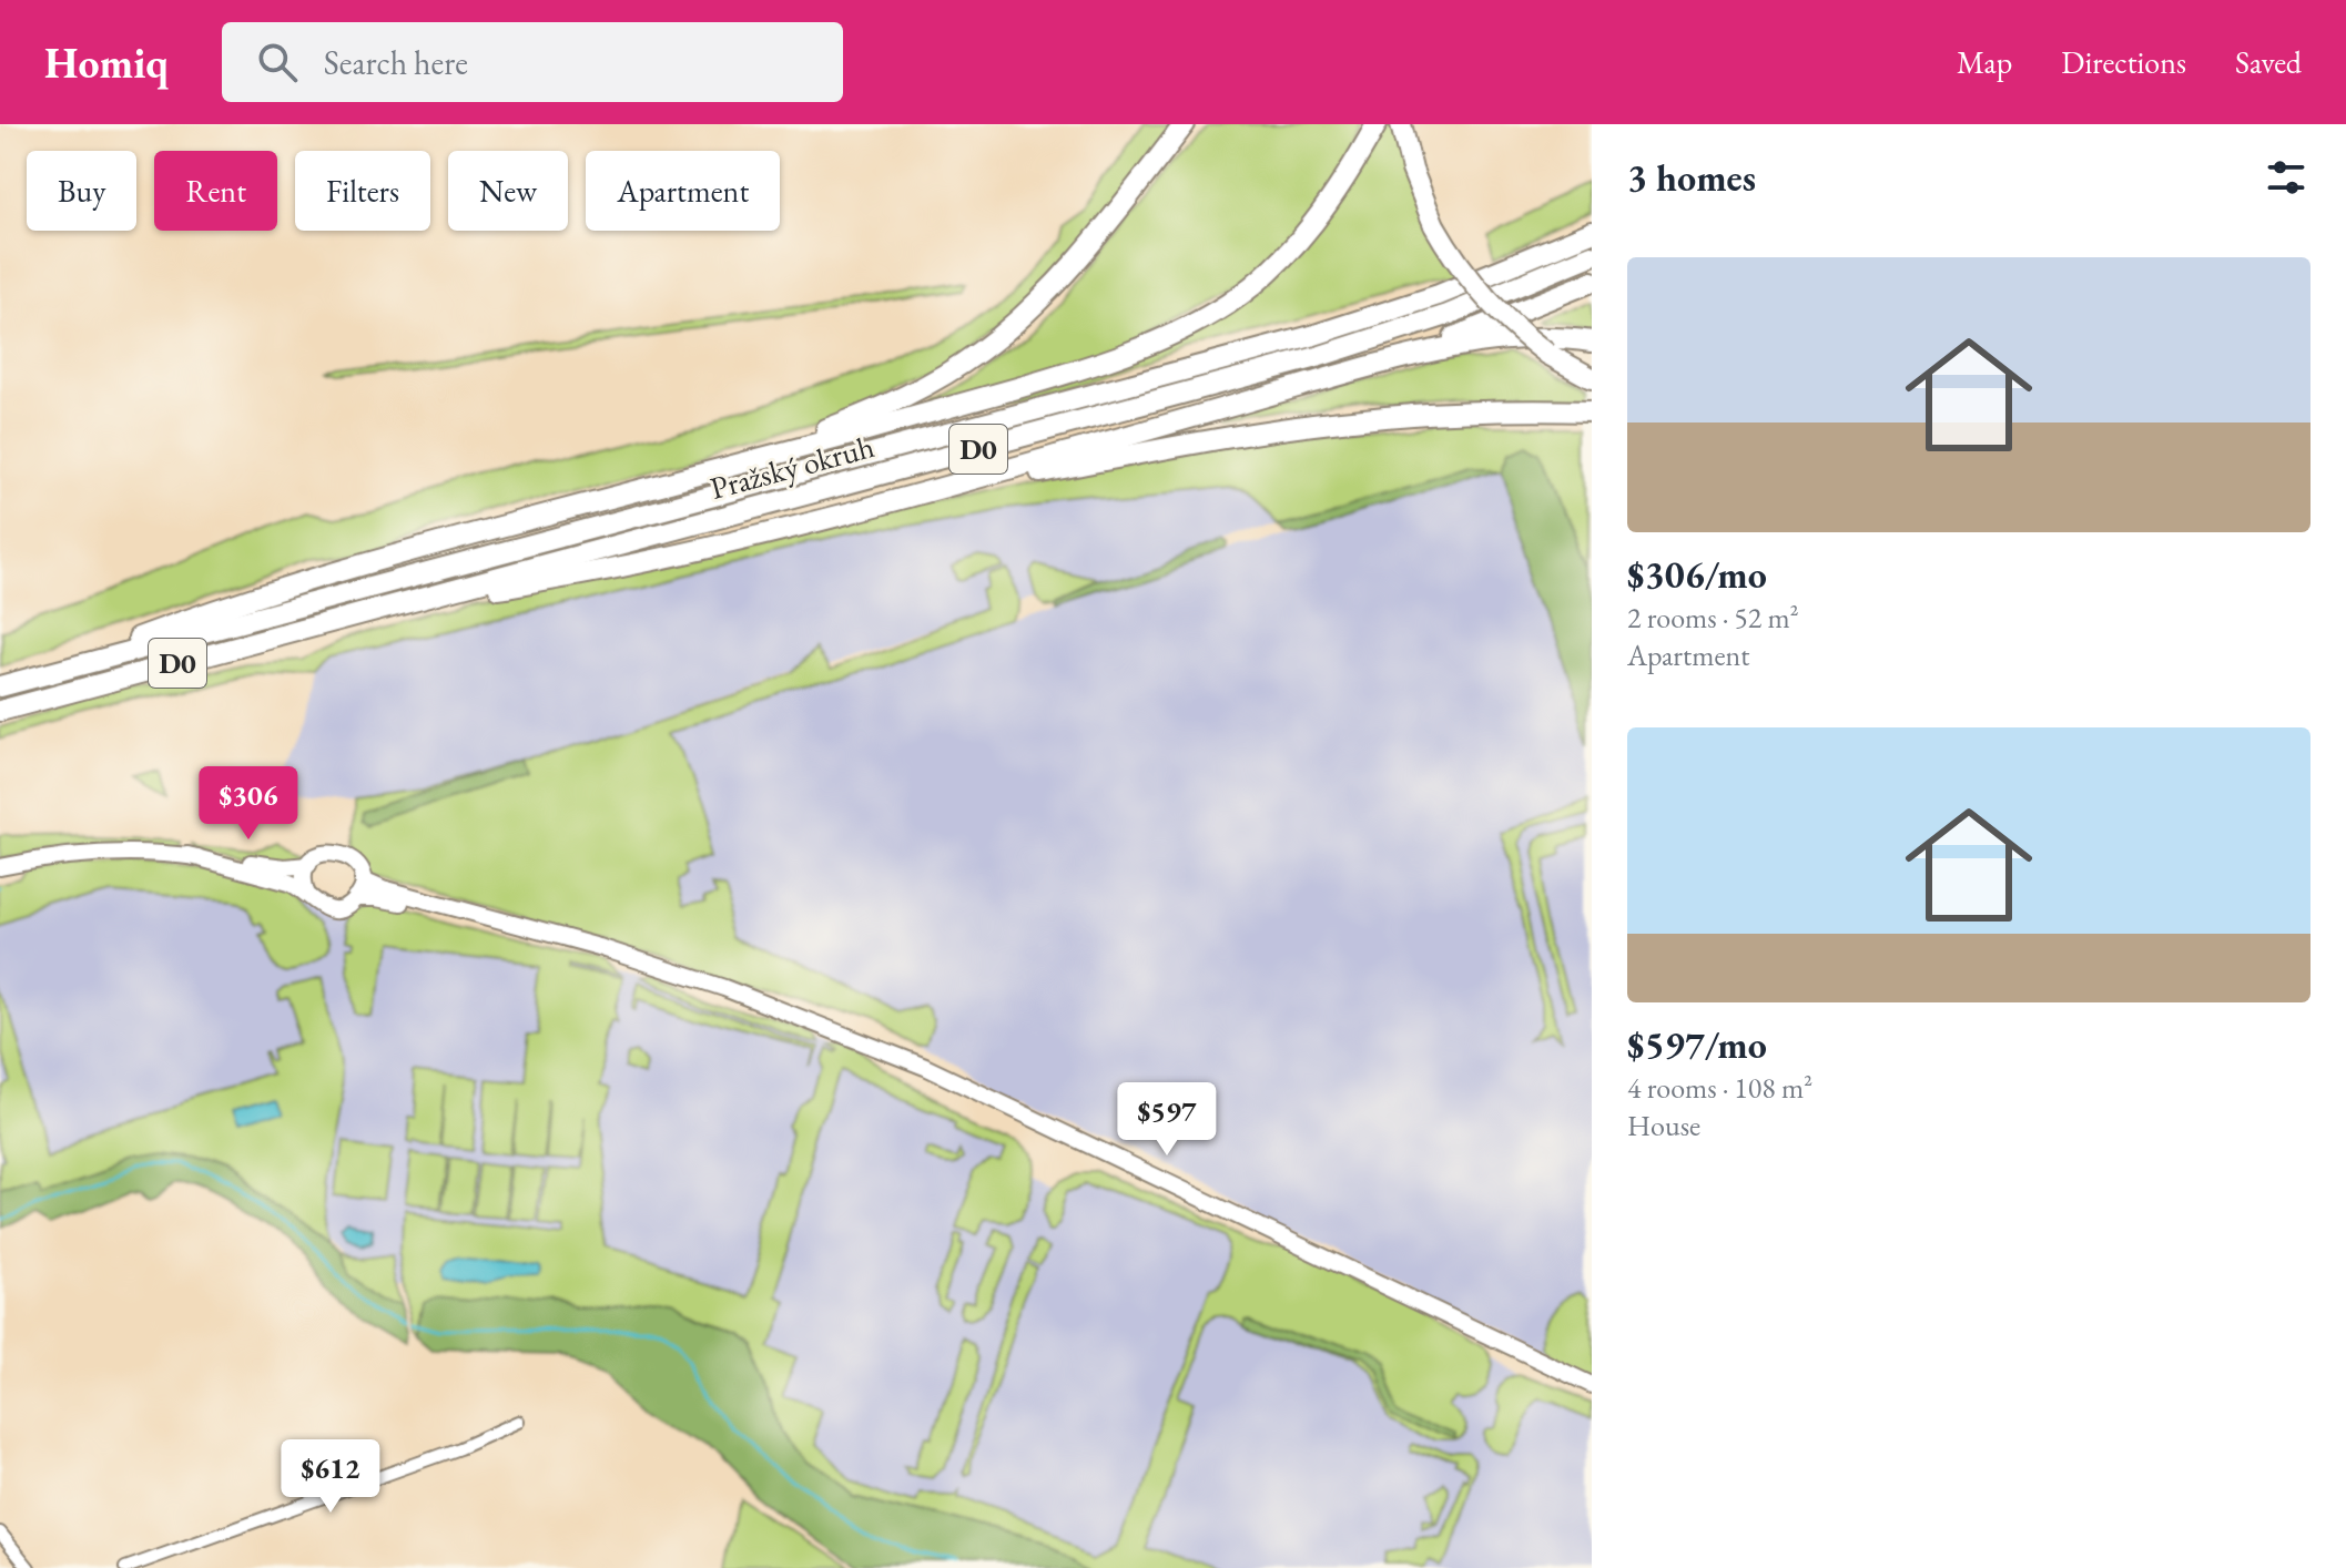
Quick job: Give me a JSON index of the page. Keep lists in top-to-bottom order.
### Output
{
  "streets": {
    "highway": ["D0", "Pražský okruh"]
  },
  "crossings": [
    ["D0", "Pražský okruh"]
  ],
  "page": {
    "header": "Homiq",
    "search": "Search here",
    "nav": ["Map", "Directions", "Saved"],
    "heading": "3 homes",
    "chip": [
      "Buy",
      "Rent",
      "Filters",
      "New",
      "Apartment"
    ],
    "list": [
      {
        "name": "$306/mo",
        "note": "2 rooms · 52 m² · Apartment"
      },
      {
        "name": "$597/mo",
        "note": "4 rooms · 108 m² · House"
      }
    ],
    "price": ["$306", "$597", "$612"]
  }
}
